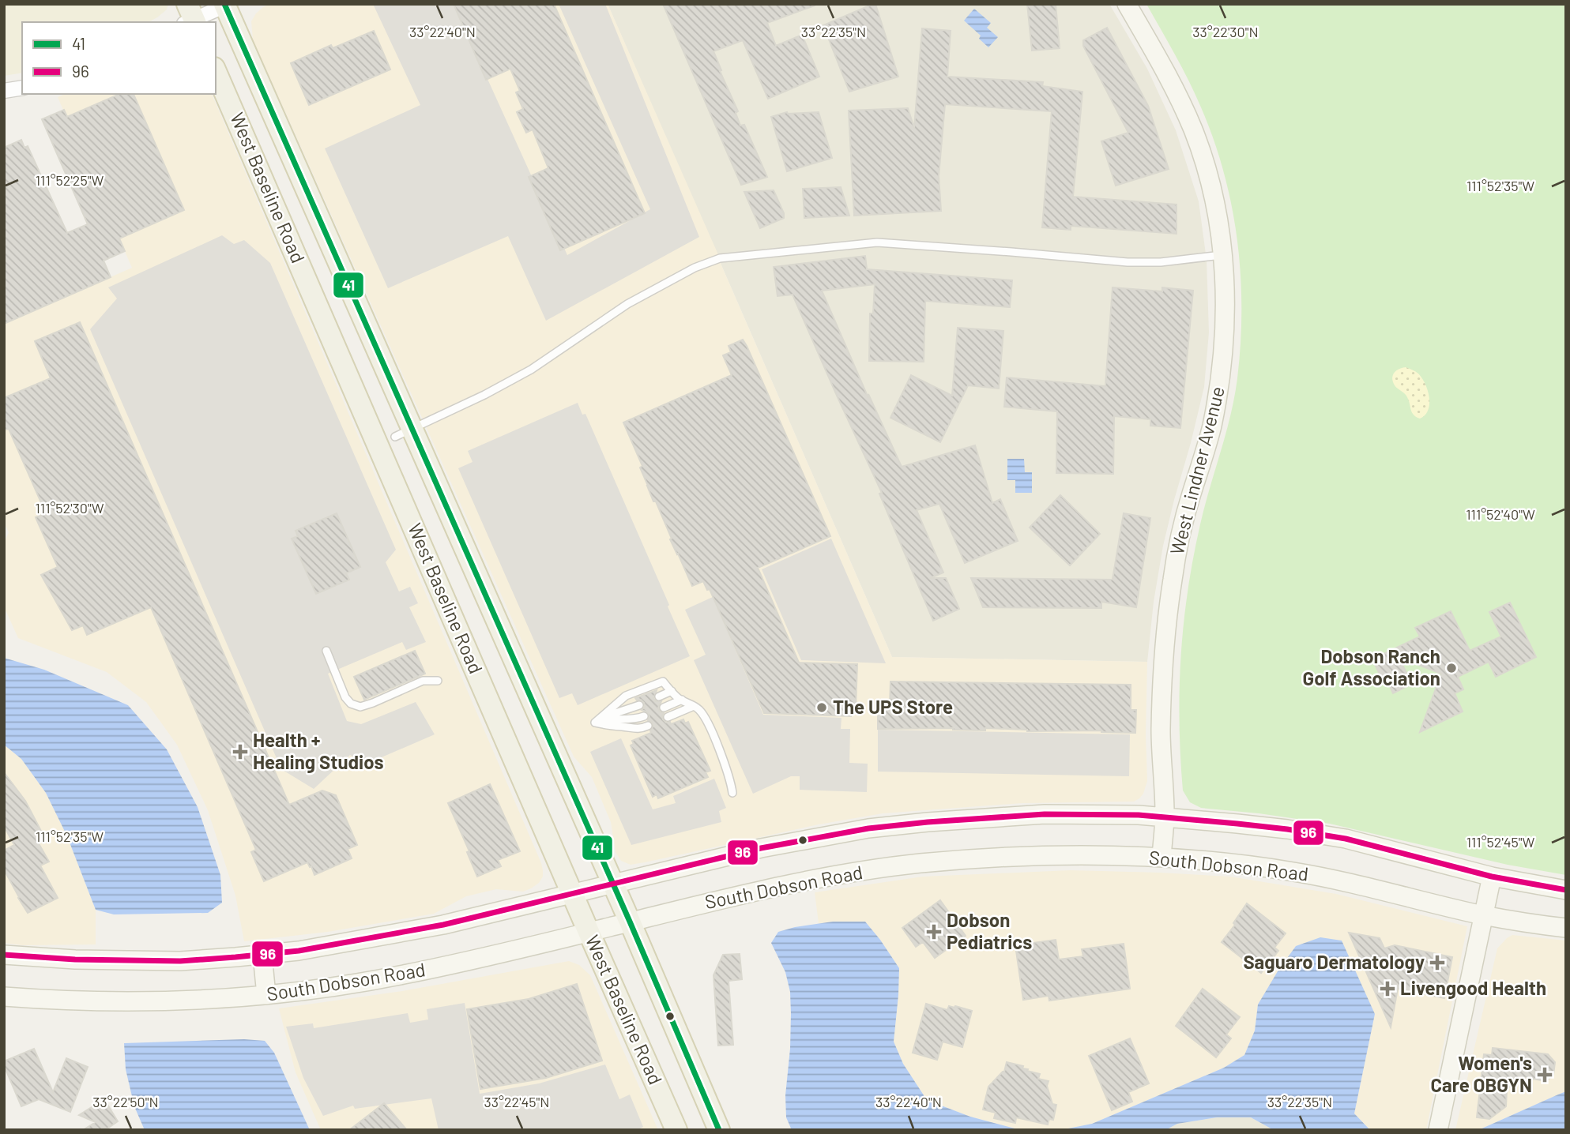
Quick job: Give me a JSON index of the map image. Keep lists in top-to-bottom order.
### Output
{
  "streets": {
    "main road": ["West Baseline Road", "West Lindner Avenue", "South Dobson Road"]
  },
  "crossings": [
    ["West Baseline Road", "South Dobson Road"],
    ["West Lindner Avenue", "South Dobson Road"]
  ],
  "places": {
    "other": ["Dobson Ranch Golf Association", "The UPS Store"],
    "health": [
      "Health + Healing Studios",
      "Dobson Pediatrics",
      "Saguaro Dermatology",
      "Livengood Health",
      "Women's Care OBGYN"
    ]
  },
  "lines": ["transit line 41", "transit line 96"],
  "legend": ["41", "96"],
  "coordinates": [
    "33°22'40\"N",
    "33°22'35\"N",
    "33°22'30\"N",
    "111°52'25\"W",
    "111°52'35\"W",
    "111°52'30\"W",
    "111°52'40\"W",
    "111°52'45\"W",
    "33°22'50\"N",
    "33°22'45\"N"
  ]
}
